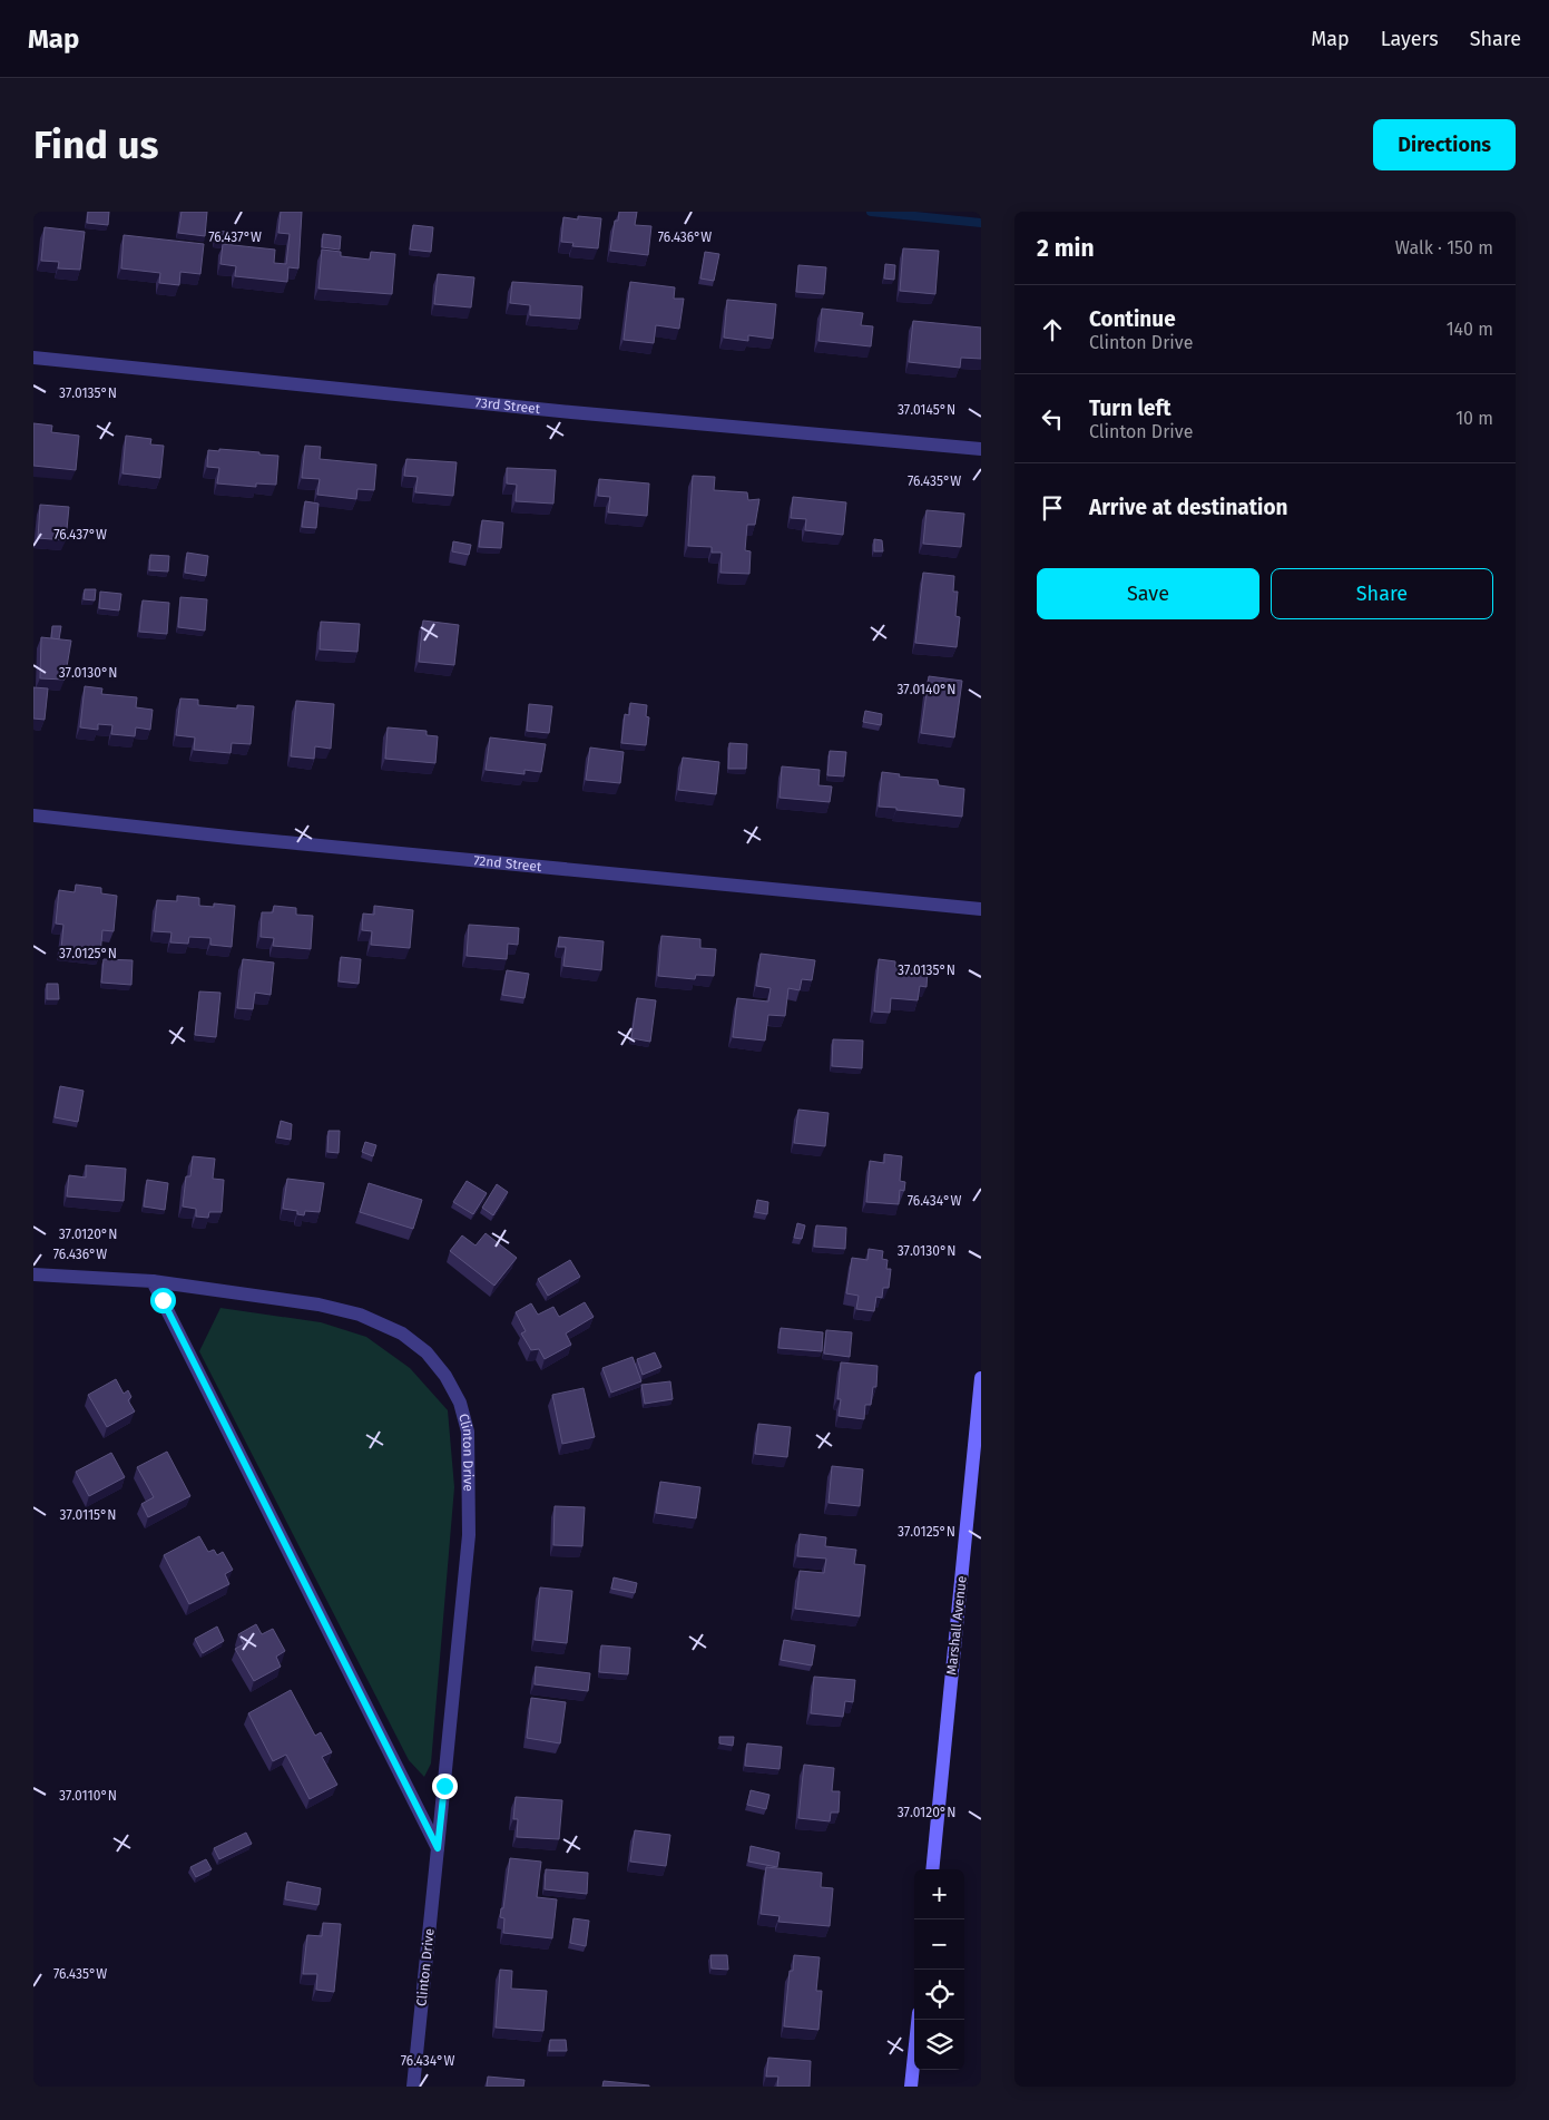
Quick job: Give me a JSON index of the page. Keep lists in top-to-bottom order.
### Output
{
  "streets": {
    "street": [
      "73rd Street",
      "72nd Street",
      "Clinton Drive",
      "Marshall Avenue"
    ]
  },
  "page": {
    "header": "Map",
    "nav": ["Map", "Layers", "Share"],
    "buttons": [
      "Directions",
      ["Save", "Share"]
    ],
    "title": "Find us",
    "heading": ["2 min", "Walk · 150 m"],
    "list": [
      ["Continue", "Clinton Drive", "140 m"],
      ["Turn left", "Clinton Drive", "10 m"],
      "Arrive at destination"
    ],
    "map_buttons": ["+", "−"]
  },
  "coordinates": [
    "76.437°W",
    "76.436°W",
    "37.0135°N",
    "37.0145°N",
    "76.435°W",
    "37.0130°N",
    "37.0140°N",
    "37.0125°N",
    "76.434°W",
    "37.0120°N",
    "37.0115°N",
    "37.0110°N"
  ]
}
